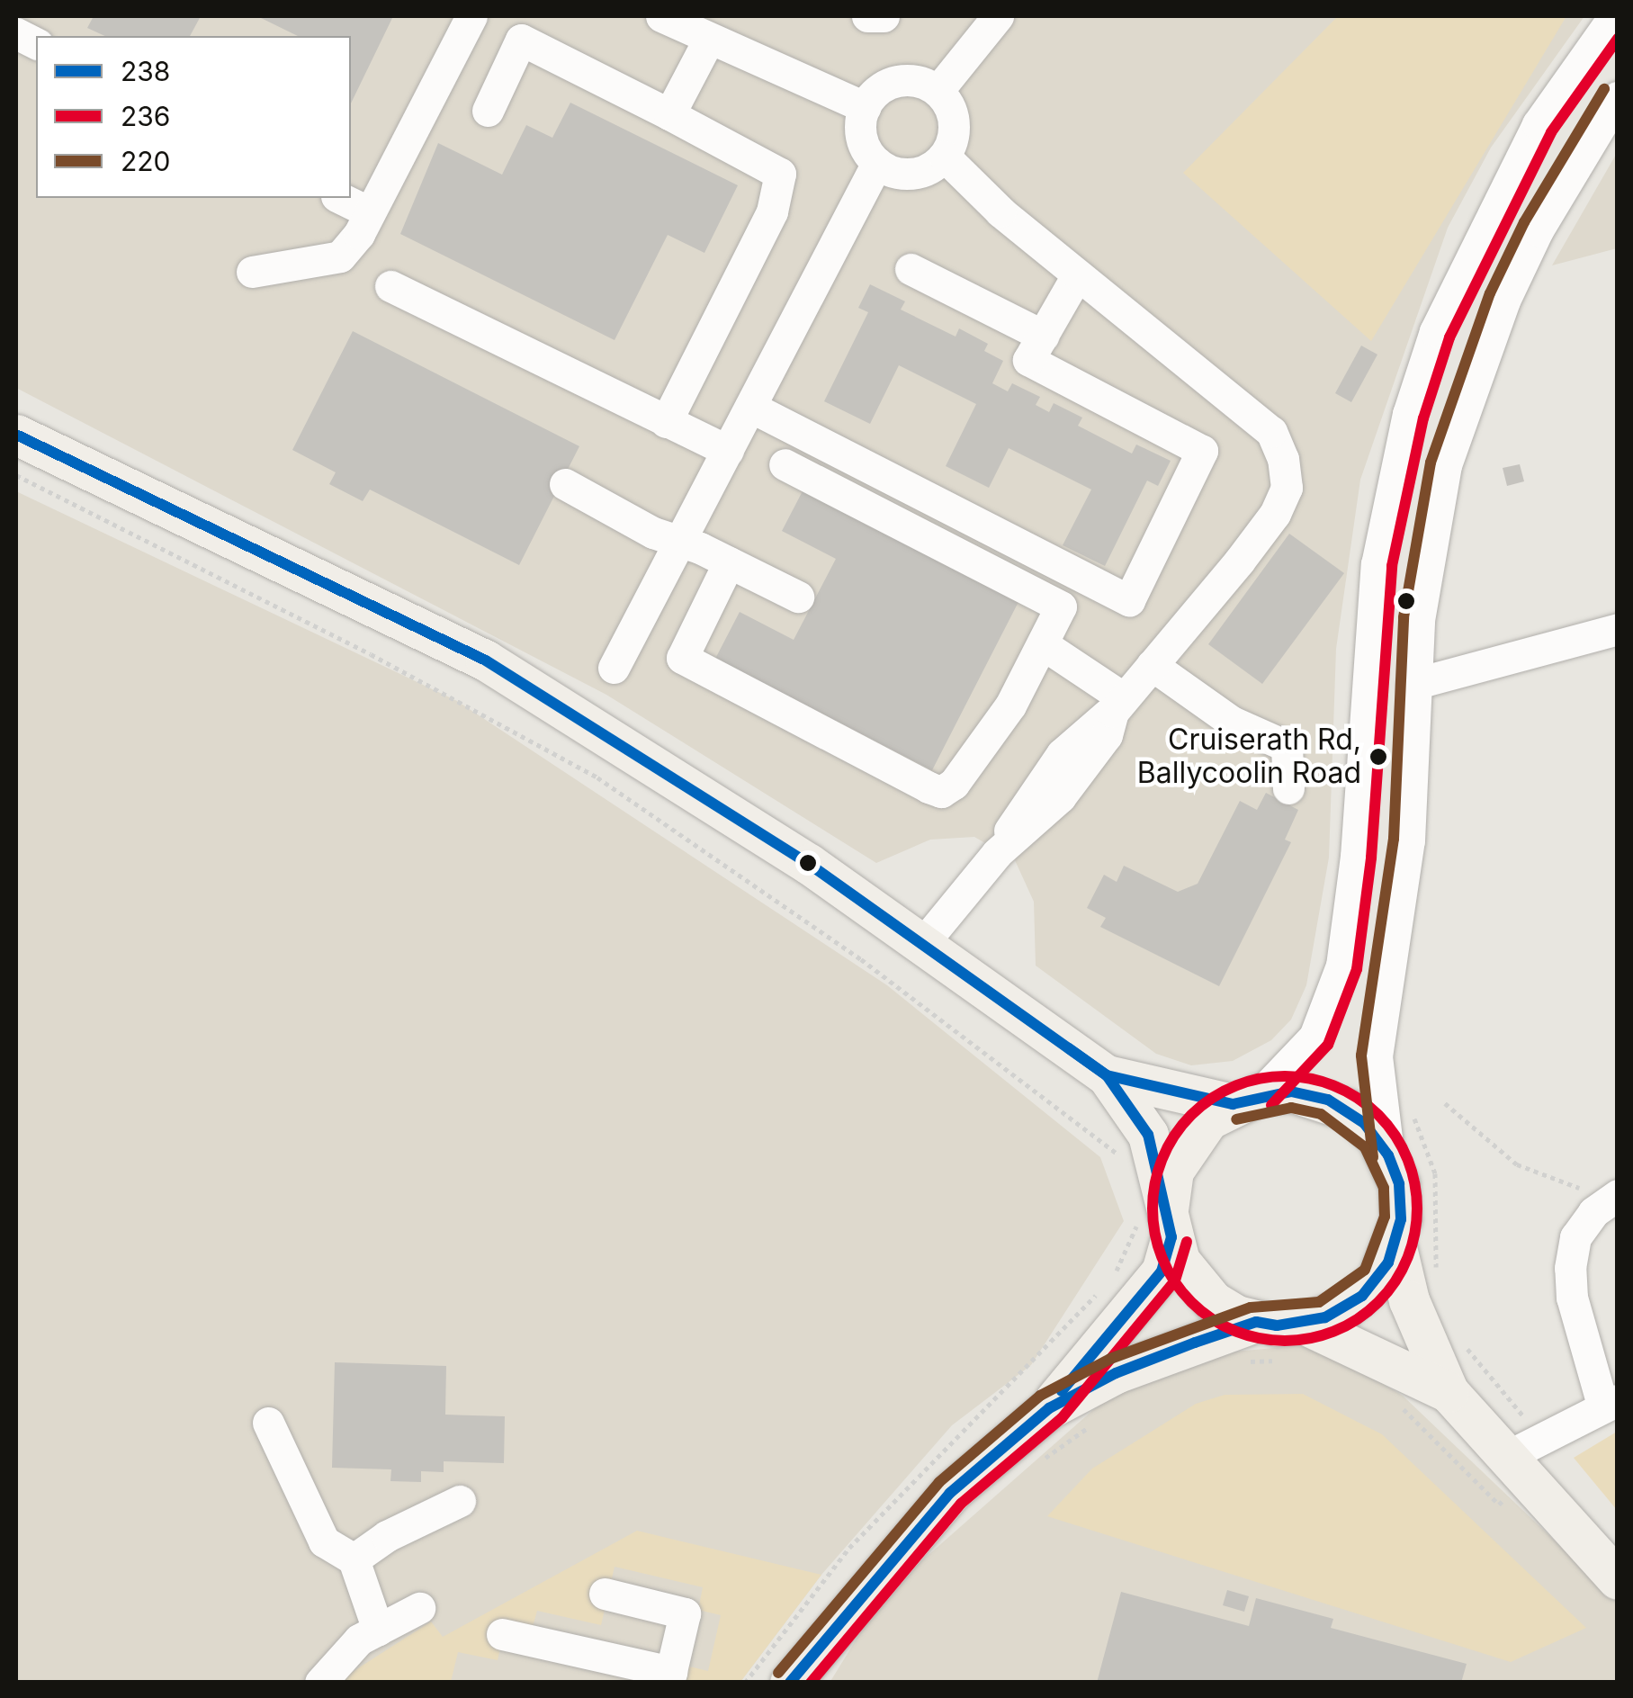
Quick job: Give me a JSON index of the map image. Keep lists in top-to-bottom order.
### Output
{
  "places": ["Cruiserath Rd, Ballycoolin Road"],
  "lines": ["transit line 236", "transit line 220", "transit line 238"],
  "legend": ["238", "236", "220"]
}
